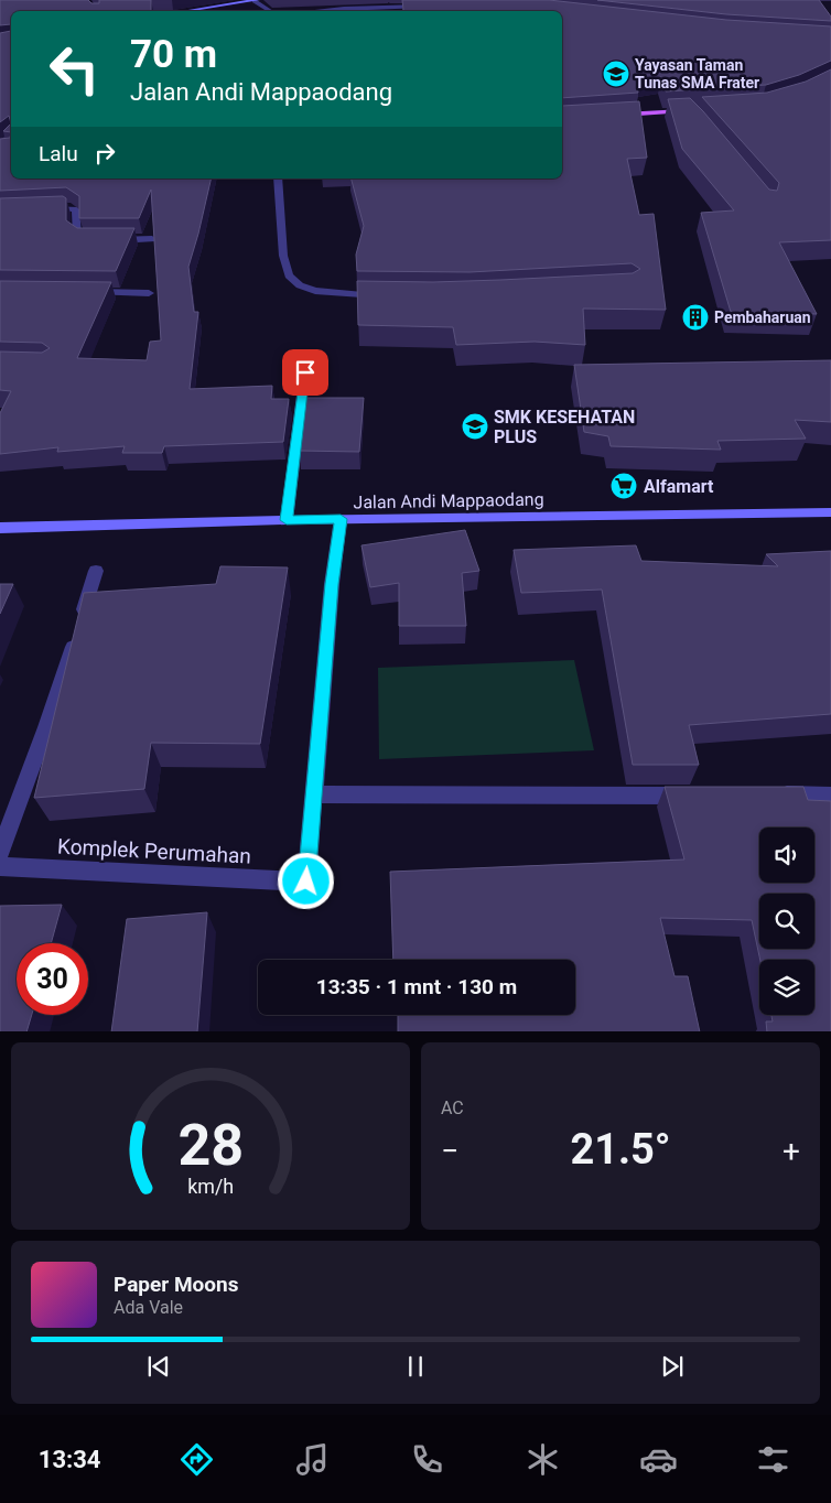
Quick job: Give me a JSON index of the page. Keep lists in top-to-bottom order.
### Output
{
  "streets": {
    "street": ["Jalan Andi Mappaodang", "Komplek Perumahan"]
  },
  "places": {
    "school or university": ["Yayasan Taman Tunas SMA Frater", "SMK KESEHATAN PLUS"],
    "building": ["Pembaharuan"],
    "supermarket": ["Alfamart"]
  },
  "page": {
    "turn": ["70 m", "Jalan Andi Mappaodang"],
    "then": "Lalu",
    "limit": "30",
    "trip": "13:35 · 1 mnt · 130 m",
    "tile": "AC",
    "heat": ["−", "21.5°", "+"],
    "song": ["Paper Moons", "Ada Vale"],
    "tabs": "13:34",
    "gauge": ["28", "km/h"]
  }
}
